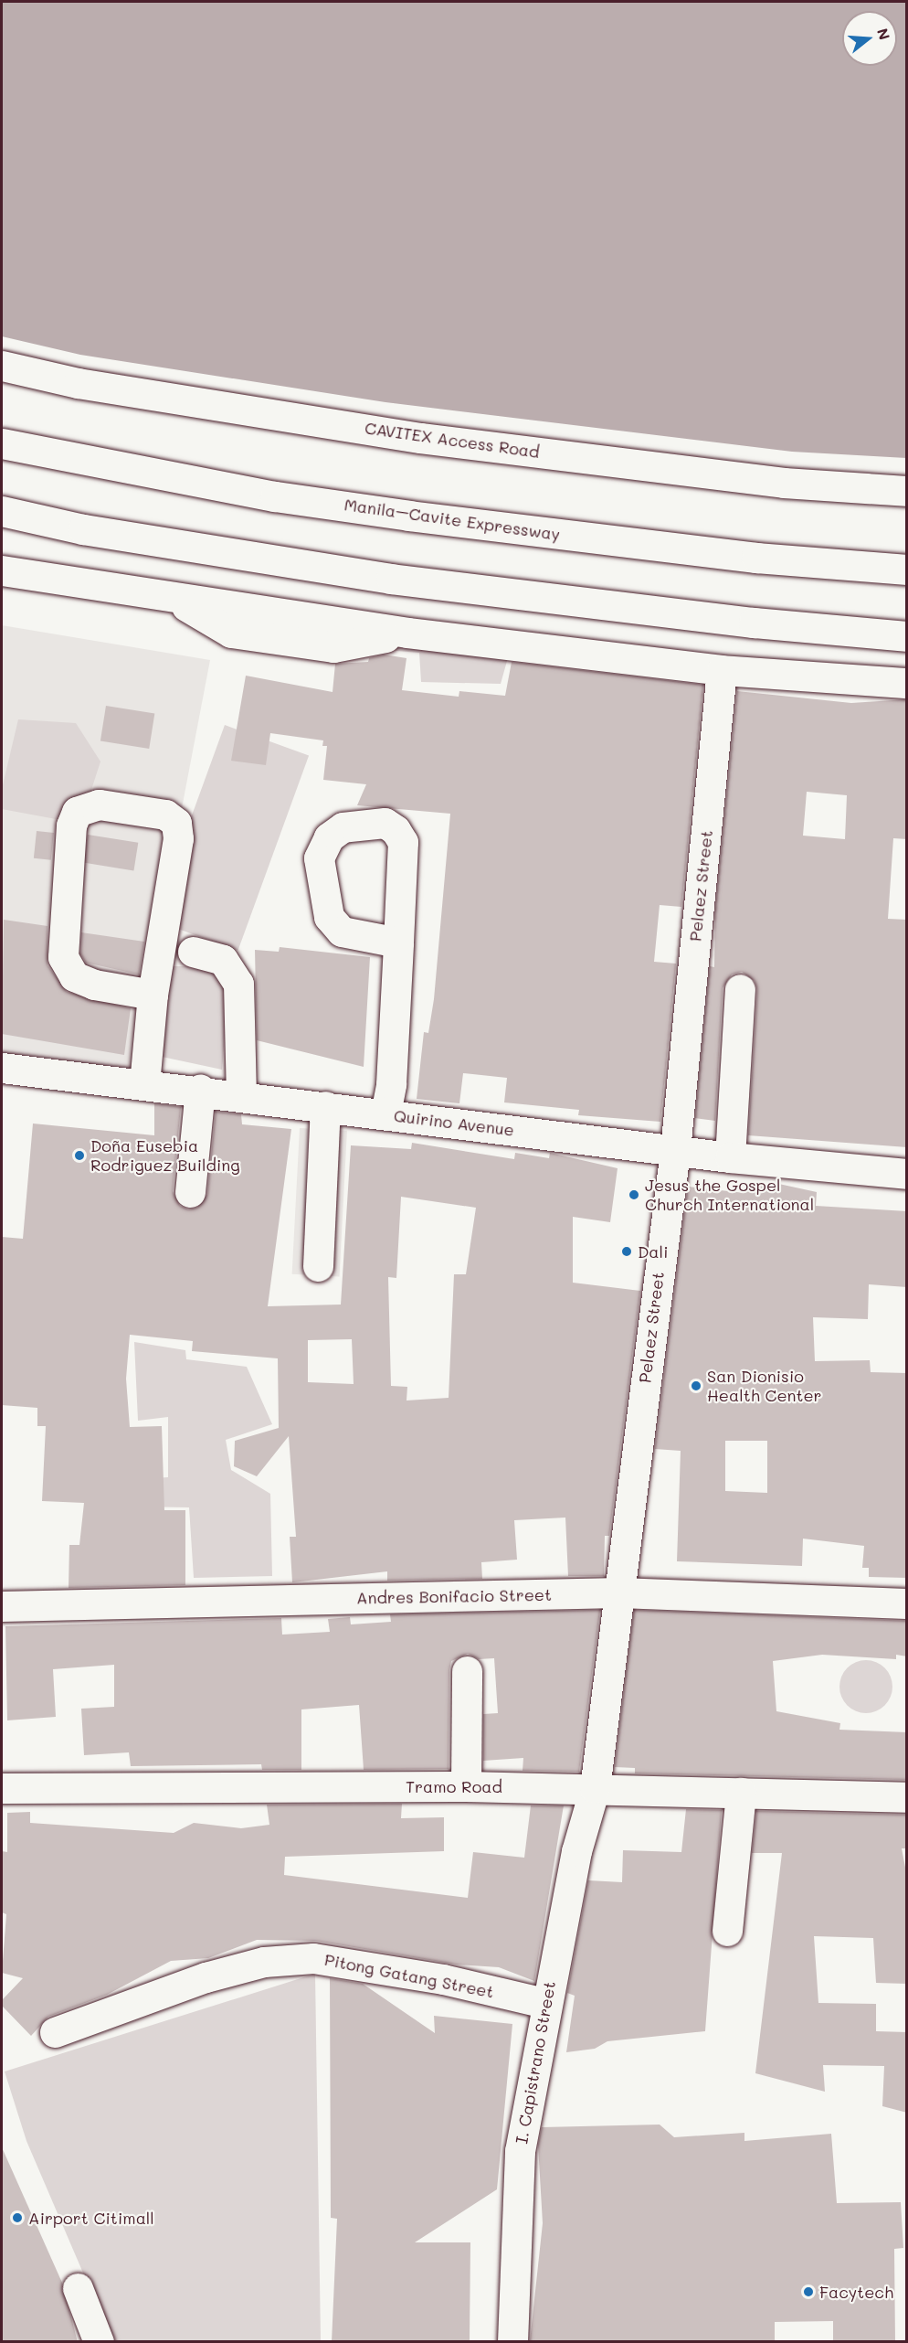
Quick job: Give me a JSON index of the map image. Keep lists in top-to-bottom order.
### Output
{
  "streets": {
    "main road": [
      "CAVITEX Access Road",
      "Manila–Cavite Expressway",
      "Pelaez Street",
      "Quirino Avenue",
      "Andres Bonifacio Street",
      "Tramo Road",
      "Pitong Gatang Street",
      "I. Capistrano Street"
    ]
  },
  "crossings": [
    ["Pelaez Street", "Quirino Avenue"],
    ["Pelaez Street", "Andres Bonifacio Street"],
    ["Pelaez Street", "Tramo Road"],
    ["Pelaez Street", "I. Capistrano Street"],
    ["Tramo Road", "I. Capistrano Street"],
    ["Pitong Gatang Street", "I. Capistrano Street"]
  ],
  "places": [
    "Doña Eusebia Rodriguez Building",
    "Jesus the Gospel Church International",
    "Dali",
    "San Dionisio Health Center",
    "Airport Citimall",
    "Facytech"
  ],
  "north": "right"
}
